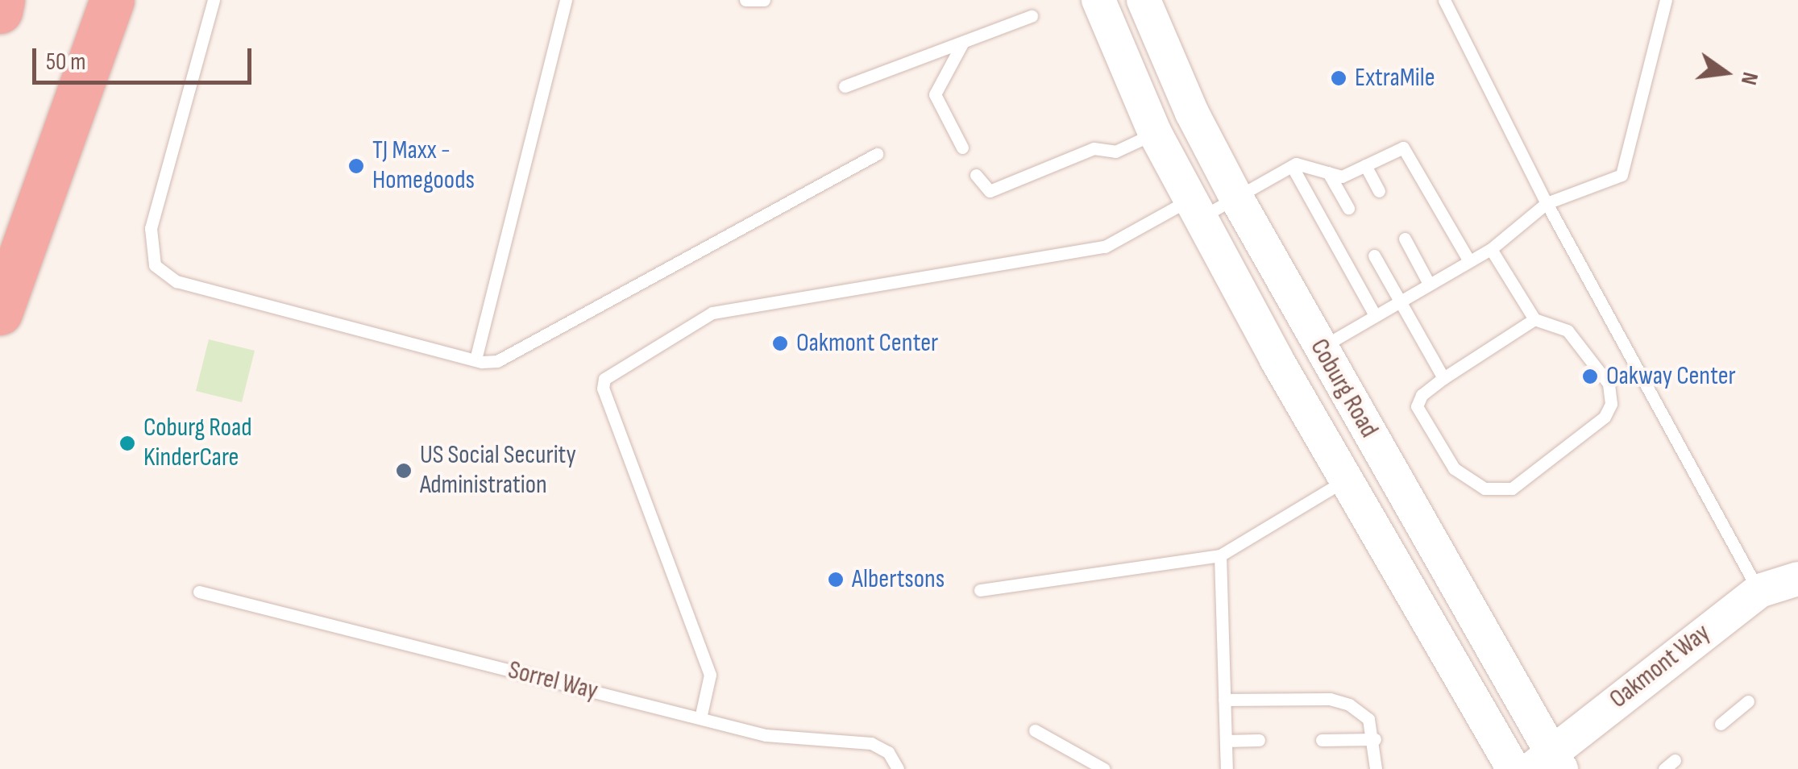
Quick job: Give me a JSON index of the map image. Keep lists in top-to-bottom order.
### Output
{
  "streets": {
    "main road": ["Coburg Road", "Oakmont Way"],
    "lane": ["Sorrel Way"]
  },
  "crossings": [
    ["Coburg Road", "Oakmont Way"]
  ],
  "places": [
    "ExtraMile",
    "TJ Maxx - Homegoods",
    "Oakmont Center",
    "Oakway Center",
    "Coburg Road KinderCare",
    "US Social Security Administration",
    "Albertsons"
  ],
  "scale_bar": "50 m",
  "north": "right"
}
